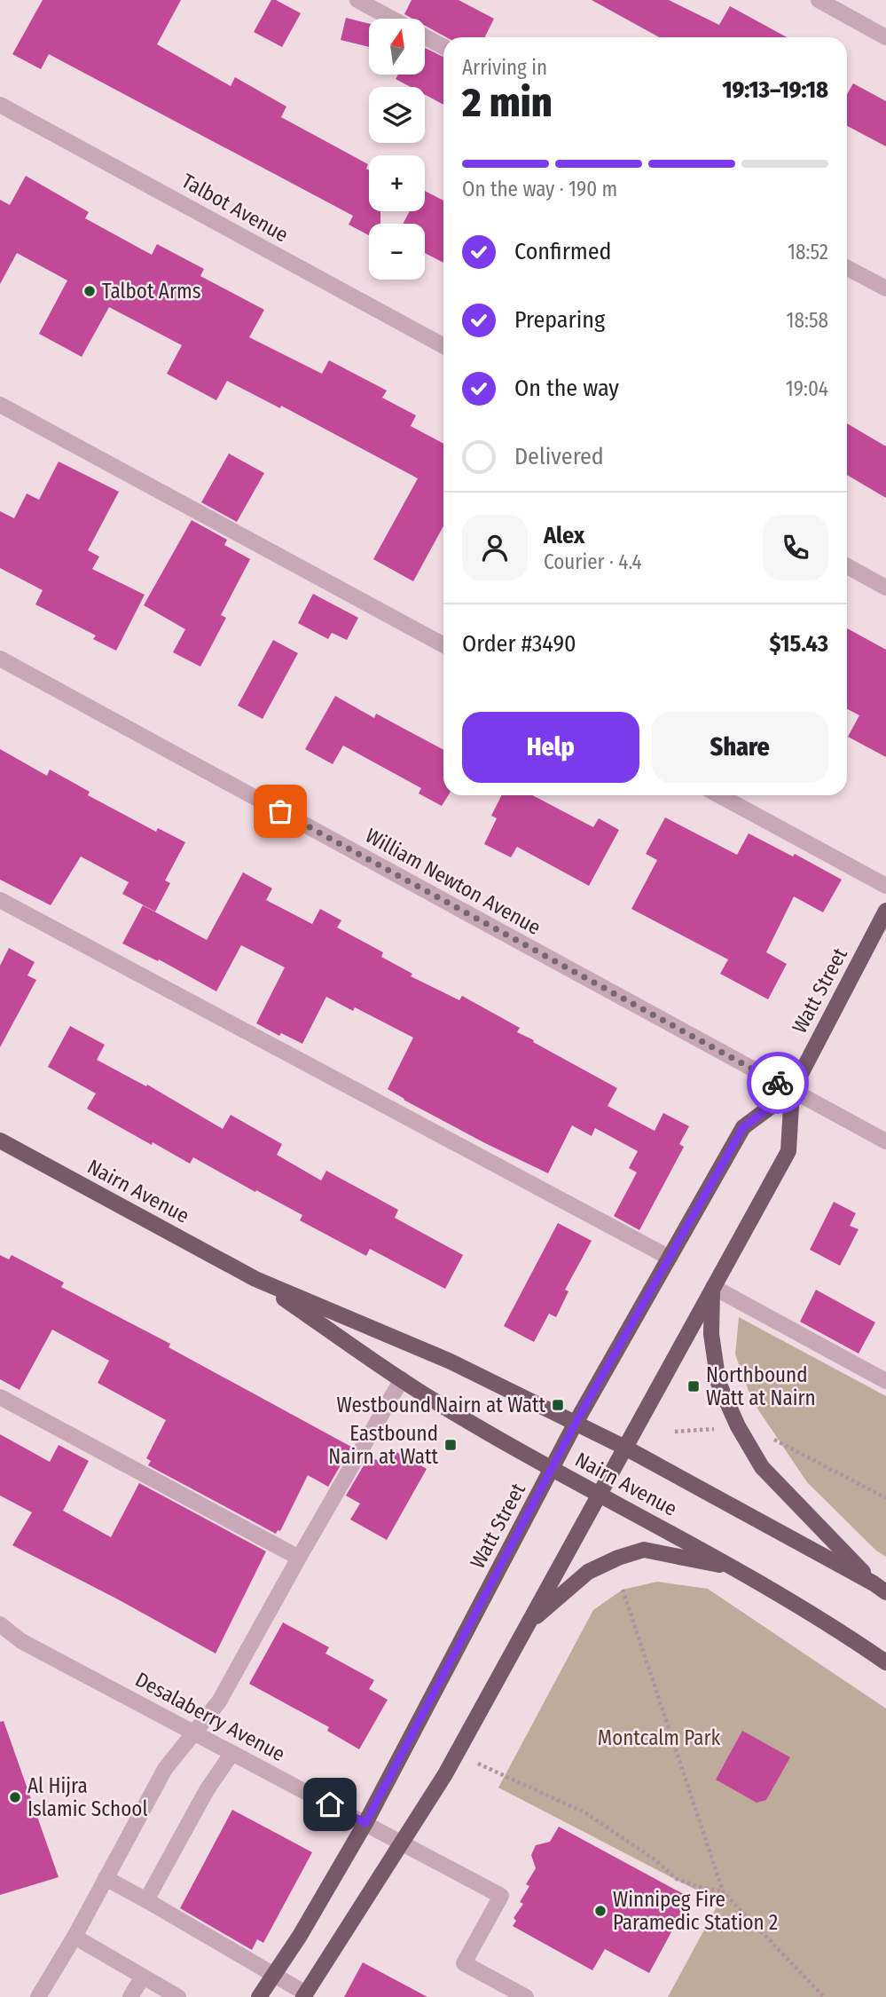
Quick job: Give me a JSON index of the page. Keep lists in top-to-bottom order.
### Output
{
  "streets": {
    "main road": ["Watt Street", "Nairn Avenue"],
    "street": ["Talbot Avenue", "William Newton Avenue", "Desalaberry Avenue"]
  },
  "crossings": [
    ["William Newton Avenue", "Watt Street"],
    ["Watt Street", "Nairn Avenue"],
    ["Watt Street", "Desalaberry Avenue"]
  ],
  "parks": ["Montcalm Park"],
  "places": {
    "other": ["Talbot Arms", "Al Hijra Islamic School", "Winnipeg Fire Paramedic Station 2"],
    "transit": ["Northbound Watt at Nairn", "Westbound Nairn at Watt", "Eastbound Nairn at Watt"]
  },
  "north": "top",
  "page": {
    "map_buttons": ["+", "−"],
    "heading": ["2 min", "Arriving in", "19:13–19:18"],
    "panel": [
      "Alex",
      "Courier · 4.4",
      "Order #3490",
      "$15.43"
    ],
    "bar": "On the way · 190 m",
    "list": [
      ["Confirmed", "18:52"],
      ["Preparing", "18:58"],
      ["On the way", "19:04"],
      "Delivered"
    ],
    "buttons": ["Help", "Share"]
  }
}
